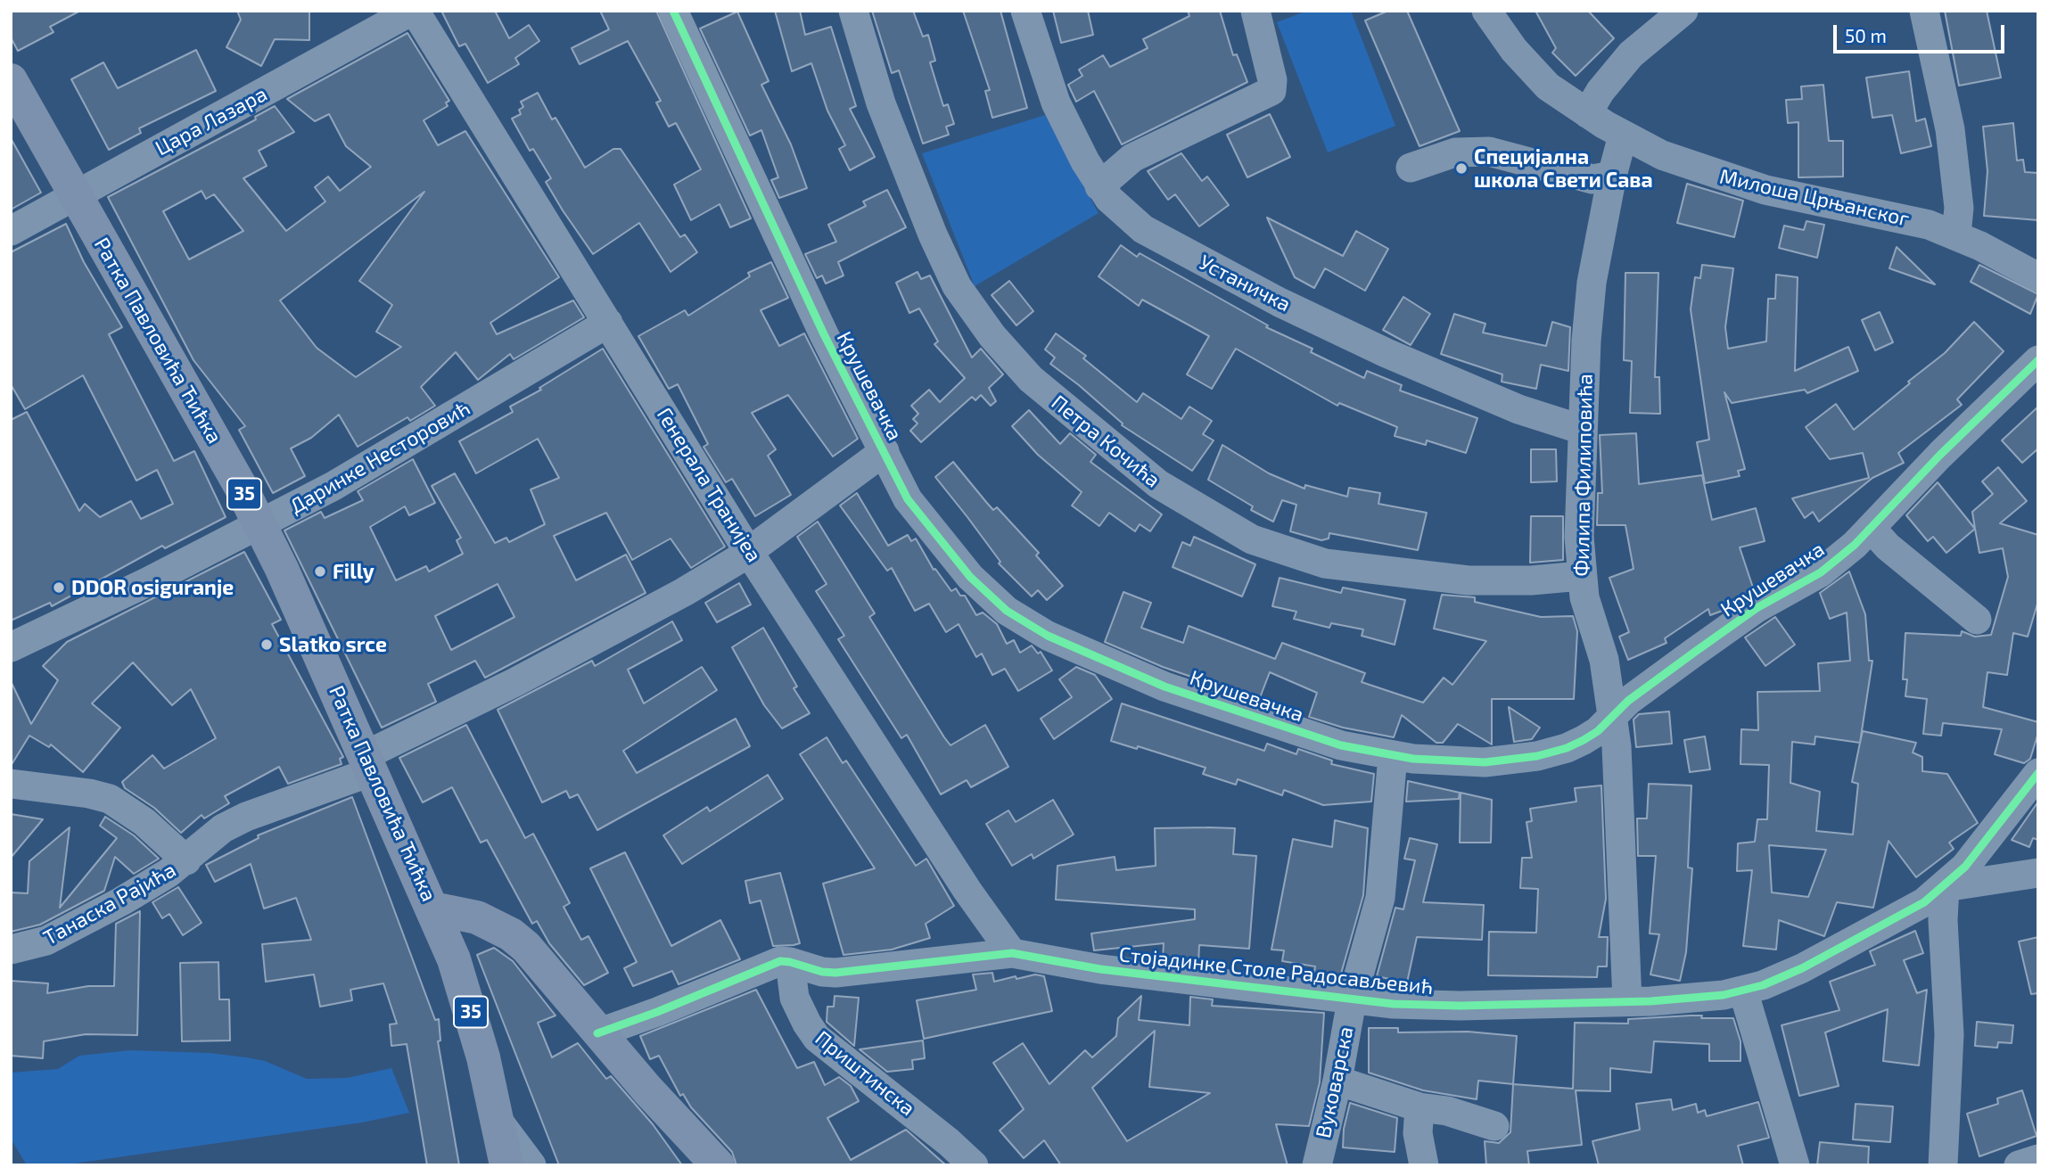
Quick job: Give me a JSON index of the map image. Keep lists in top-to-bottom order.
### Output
{
  "streets": {
    "main road": ["Ратка Павловића Ћићка", "35"],
    "street": [
      "Цара Лазара",
      "Милоша Црњанског",
      "Устаничка",
      "Крушевачка",
      "Петра Кочића",
      "Даринке Несторовић",
      "Филипа Филиповића",
      "Генерала Транијеа",
      "Танаска Рајића",
      "Стојадинке Столе Радосављевић",
      "Приштинска",
      "Вуковарска"
    ]
  },
  "crossings": [
    ["Цара Лазара", "Ратка Павловића Ћићка"],
    ["Цара Лазара", "Генерала Транијеа"],
    ["Милоша Црњанског", "Филипа Филиповића"],
    ["Устаничка", "Филипа Филиповића"],
    ["Ратка Павловића Ћићка", "Даринке Несторовић"],
    ["Ратка Павловића Ћићка", "Танаска Рајића"],
    ["Крушевачка", "Филипа Филиповића"],
    ["Крушевачка", "Танаска Рајића"],
    ["Крушевачка", "Вуковарска"],
    ["Петра Кочића", "Филипа Филиповића"],
    ["Даринке Несторовић", "Генерала Транијеа"],
    ["Филипа Филиповића", "Стојадинке Столе Радосављевић"],
    ["Генерала Транијеа", "Танаска Рајића"],
    ["Генерала Транијеа", "Стојадинке Столе Радосављевић"],
    ["Стојадинке Столе Радосављевић", "Приштинска"],
    ["Стојадинке Столе Радосављевић", "Вуковарска"]
  ],
  "places": [
    "Специјална школа Свети Сава",
    "Filly",
    "DDOR osiguranje",
    "Slatko srce"
  ],
  "scale_bar": "50 m"
}
